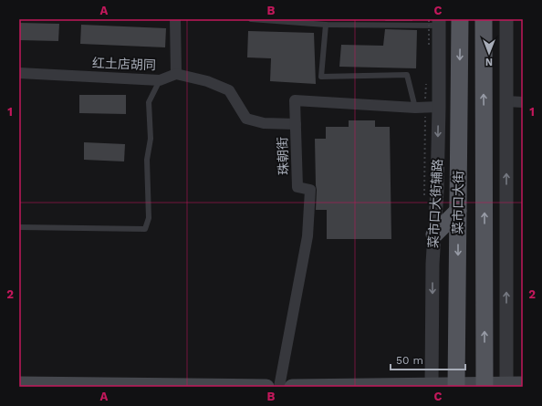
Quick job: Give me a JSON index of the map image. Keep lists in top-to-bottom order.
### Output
{
  "streets": {
    "main road": ["菜市口大街"],
    "street": ["红土店胡同", "珠朝街", "菜市口大街辅路"]
  },
  "crossings": [
    ["珠朝街", "菜市口大街辅路"]
  ],
  "scale_bar": "50 m",
  "north": "bottom",
  "grid": {
    "columns": ["A", "B", "C"],
    "rows": ["1", "2"]
  }
}
